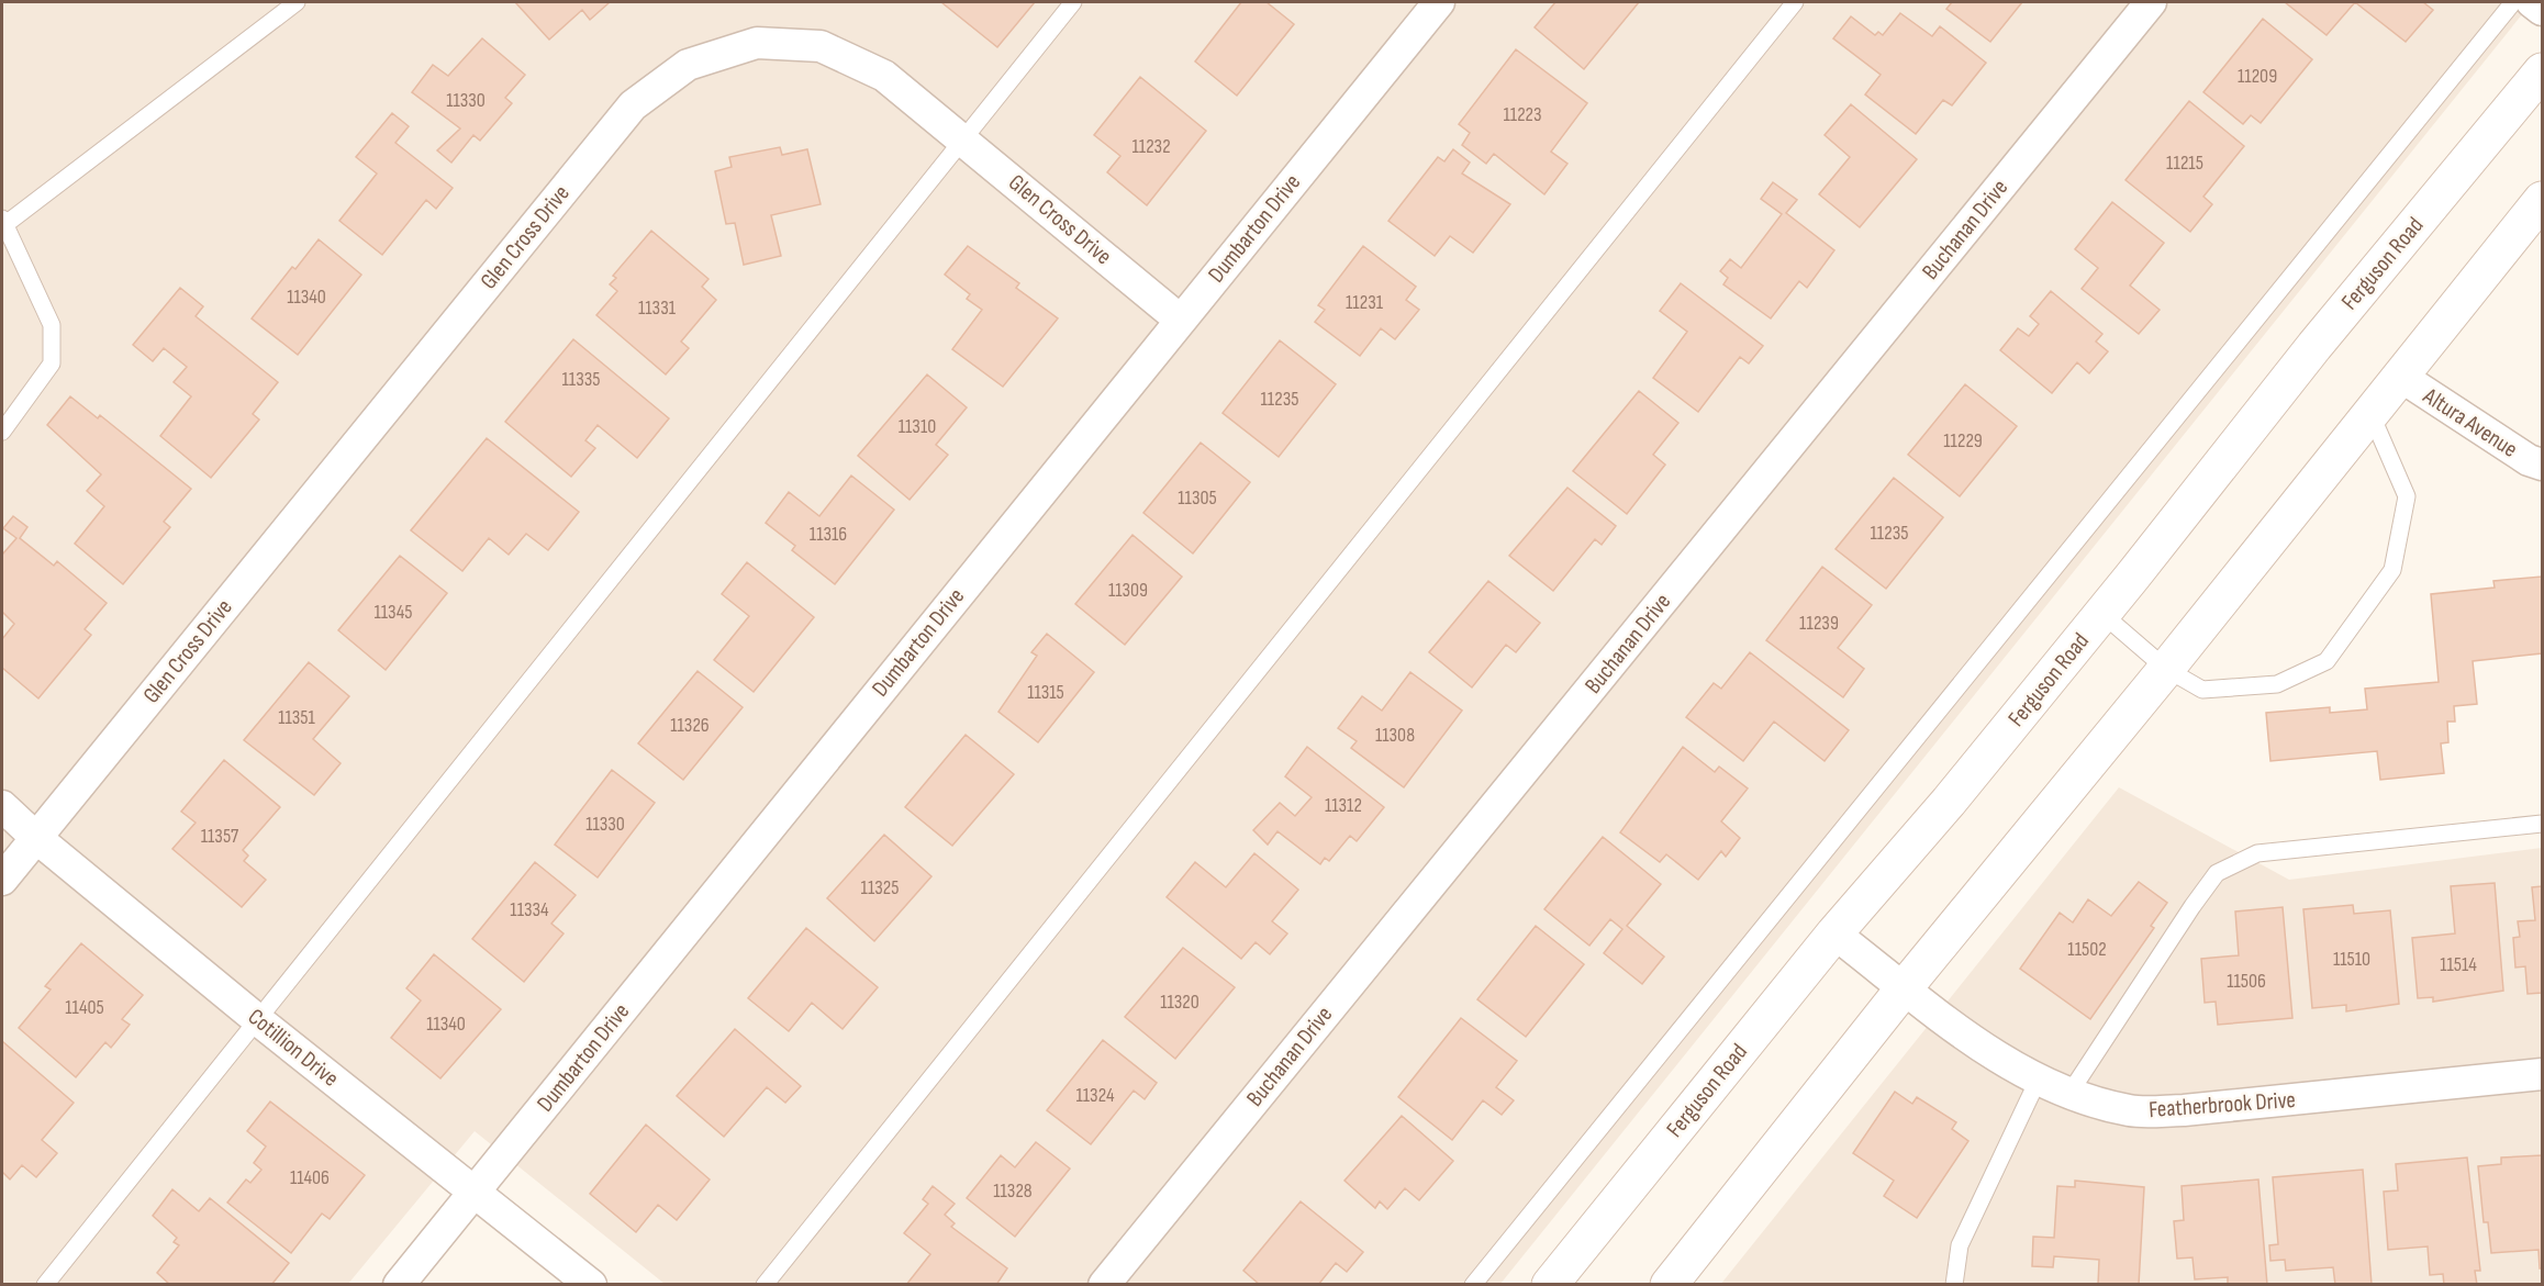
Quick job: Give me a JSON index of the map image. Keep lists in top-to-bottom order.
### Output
{
  "streets": {
    "main road": ["Ferguson Road"],
    "street": [
      "Glen Cross Drive",
      "Dumbarton Drive",
      "Buchanan Drive",
      "Altura Avenue",
      "Cotillion Drive",
      "Featherbrook Drive"
    ]
  },
  "crossings": [
    ["Glen Cross Drive", "Dumbarton Drive"],
    ["Glen Cross Drive", "Cotillion Drive"],
    ["Dumbarton Drive", "Cotillion Drive"],
    ["Ferguson Road", "Featherbrook Drive"]
  ],
  "house_numbers": [
    "11209",
    "11330",
    "11223",
    "11232",
    "11215",
    "11340",
    "11231",
    "11331",
    "11335",
    "11235",
    "11310",
    "11229",
    "11305",
    "11235",
    "11316",
    "11309",
    "11345",
    "11239",
    "11315",
    "11351",
    "11326",
    "11308",
    "11312",
    "11330",
    "11357",
    "11325",
    "11334",
    "11502",
    "11510",
    "11514",
    "11506",
    "11320",
    "11405",
    "11340",
    "11324",
    "11406",
    "11328"
  ]
}
